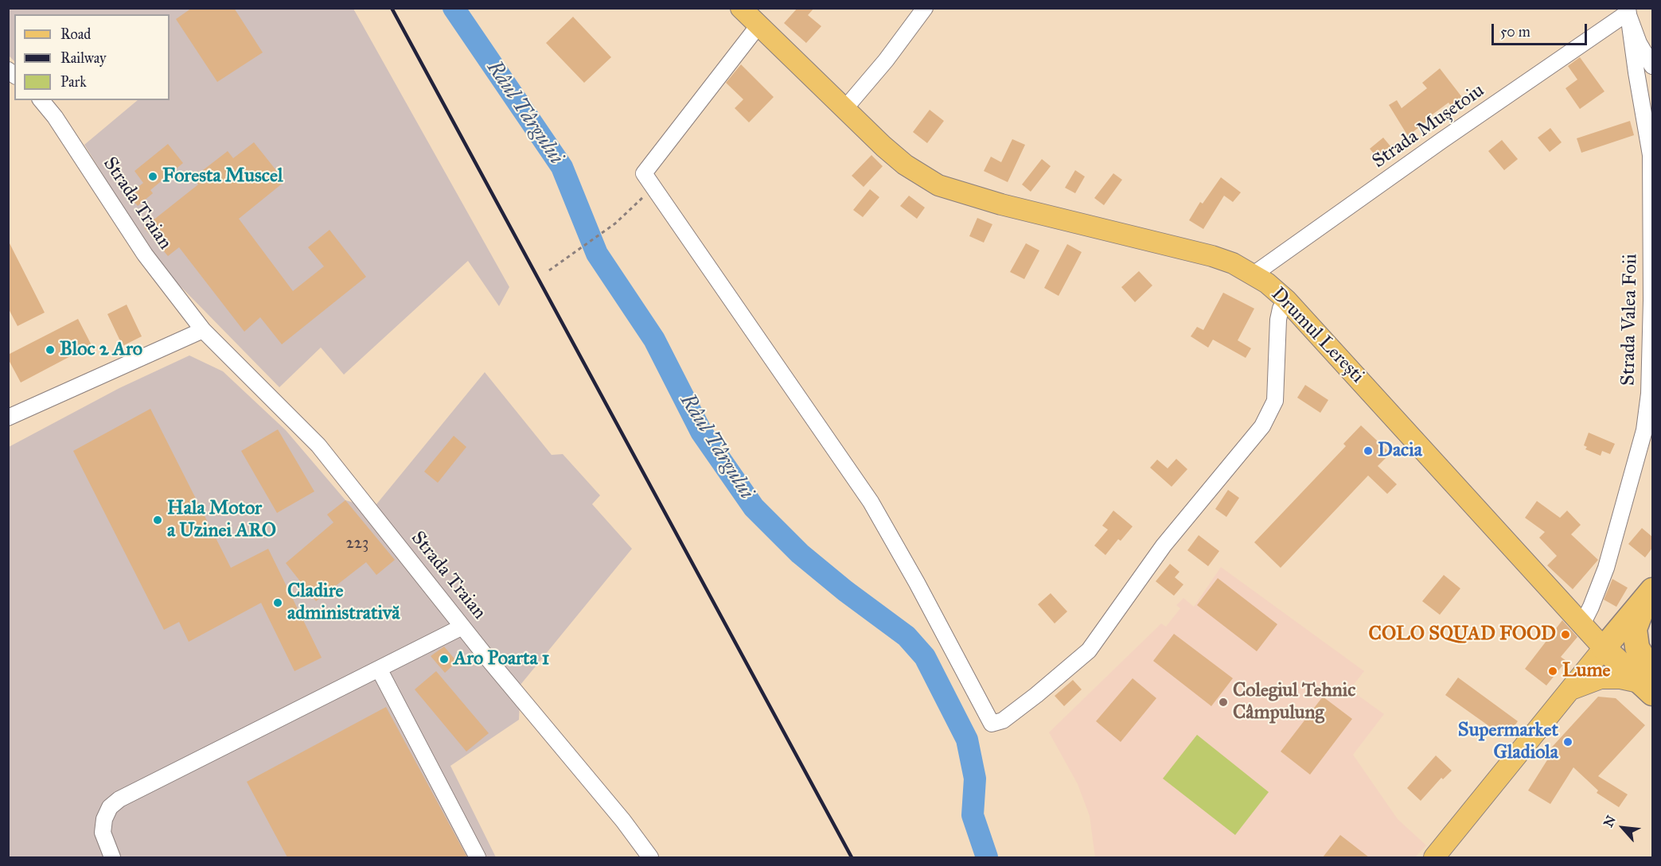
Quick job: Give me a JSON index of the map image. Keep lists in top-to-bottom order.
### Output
{
  "streets": {
    "main road": ["Drumul Lerești"],
    "street": ["Strada Mușetoiu", "Strada Traian", "Strada Valea Foii"]
  },
  "crossings": [
    ["Strada Mușetoiu", "Strada Valea Foii"],
    ["Strada Mușetoiu", "Drumul Lerești"],
    ["Strada Valea Foii", "Drumul Lerești"]
  ],
  "water": ["Râul Târgului"],
  "places": [
    "Foresta Muscel",
    "Bloc 2 Aro",
    "Dacia",
    "Hala Motor a Uzinei ARO",
    "Cladire administrativă",
    "COLO SQUAD FOOD",
    "Aro Poarta 1",
    "Lume",
    "Colegiul Tehnic Câmpulung",
    "Supermarket Gladiola"
  ],
  "house_numbers": ["223"],
  "legend": ["Road", "Railway", "Park"],
  "scale_bar": "50 m",
  "north": "top left"
}
